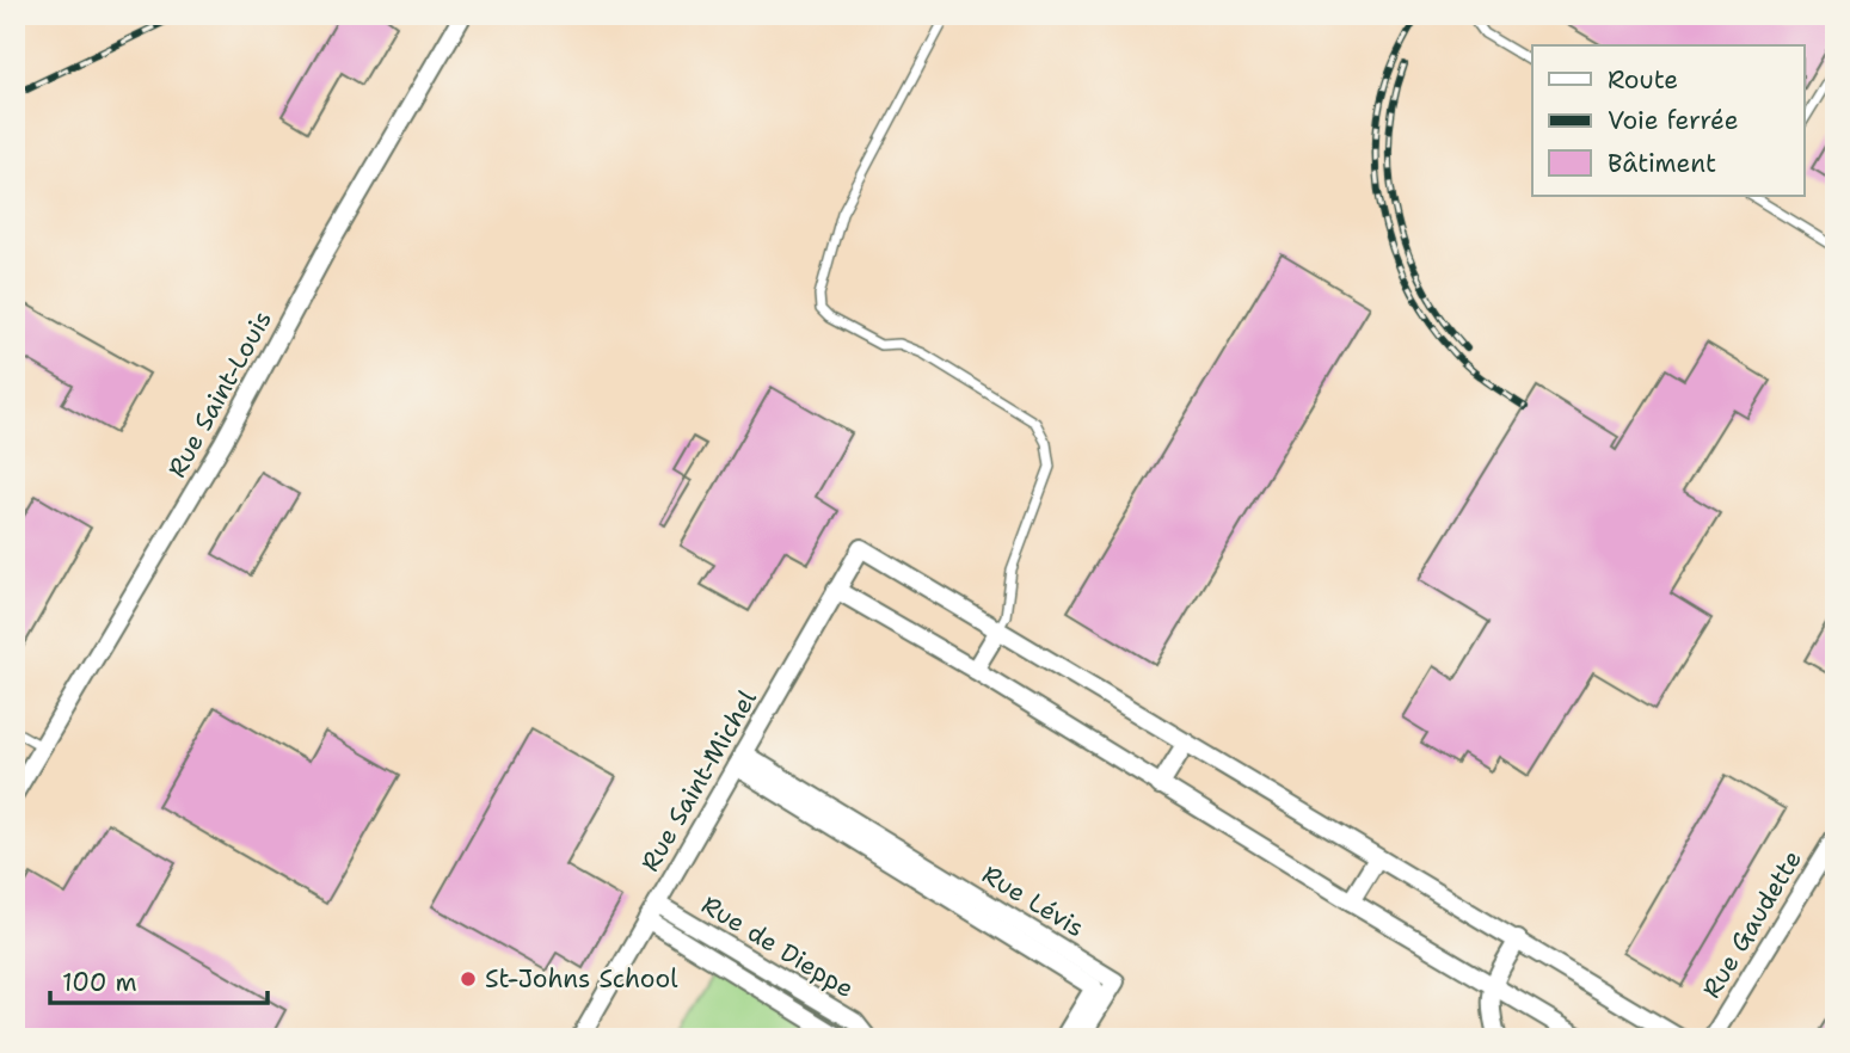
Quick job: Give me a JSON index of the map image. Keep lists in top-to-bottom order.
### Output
{
  "streets": {
    "street": [
      "Rue Saint-Louis",
      "Rue Saint-Michel",
      "Rue Lévis",
      "Rue Gaudette",
      "Rue de Dieppe"
    ]
  },
  "crossings": [
    ["Rue Saint-Michel", "Rue Lévis"],
    ["Rue Saint-Michel", "Rue de Dieppe"]
  ],
  "places": ["St-Johns School"],
  "legend": ["Route", "Voie ferrée", "Bâtiment"],
  "scale_bar": "100 m"
}
